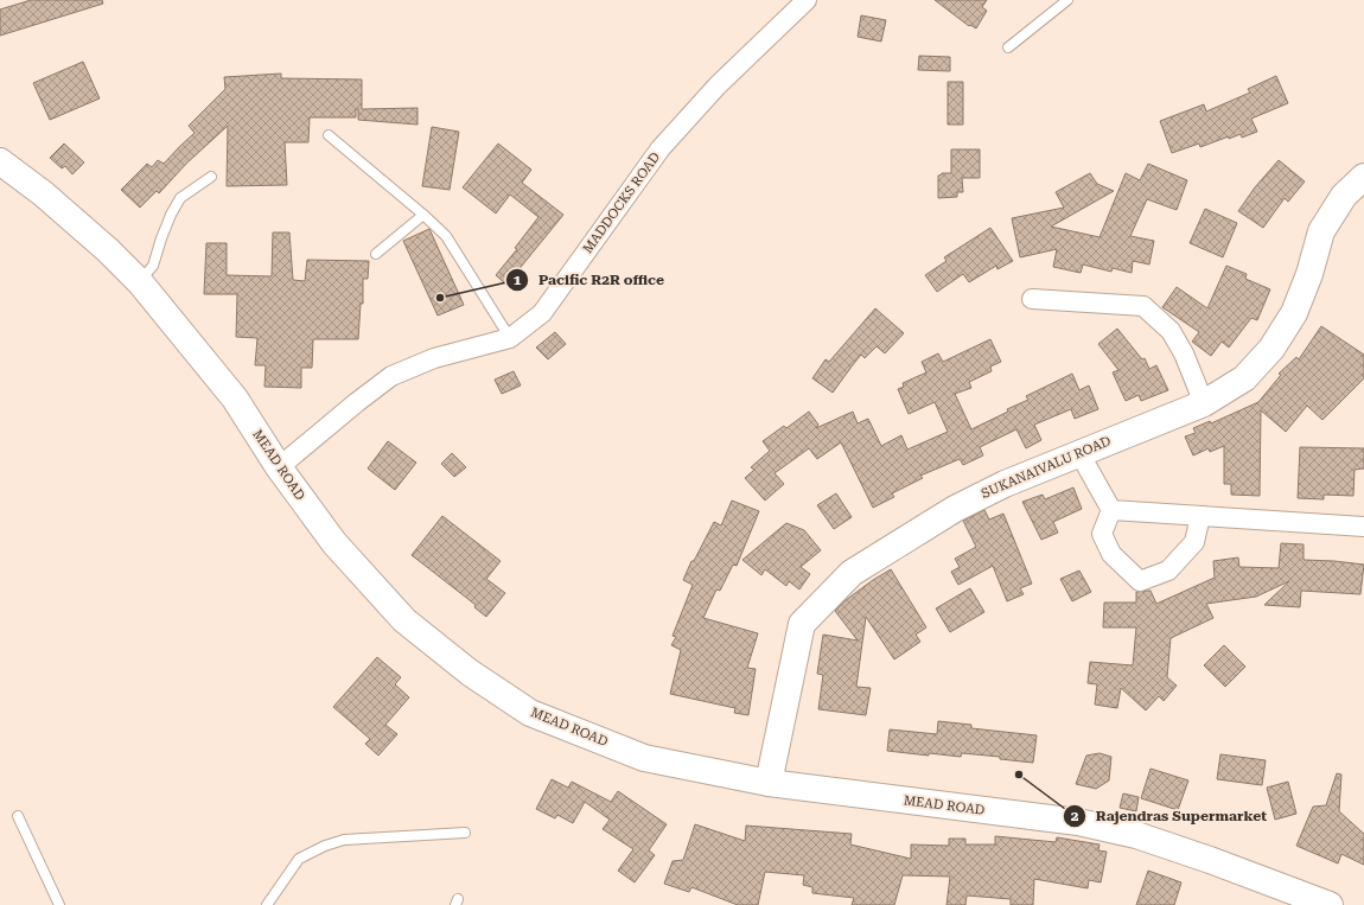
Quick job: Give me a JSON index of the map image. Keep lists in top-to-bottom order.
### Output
{
  "streets": {
    "main road": ["MEAD ROAD", "SUKANAIVALU ROAD"],
    "street": ["MADDOCKS ROAD"]
  },
  "crossings": [
    ["MADDOCKS ROAD", "MEAD ROAD"],
    ["MEAD ROAD", "SUKANAIVALU ROAD"]
  ],
  "places": ["Pacific R2R office", "Rajendras Supermarket"]
}
